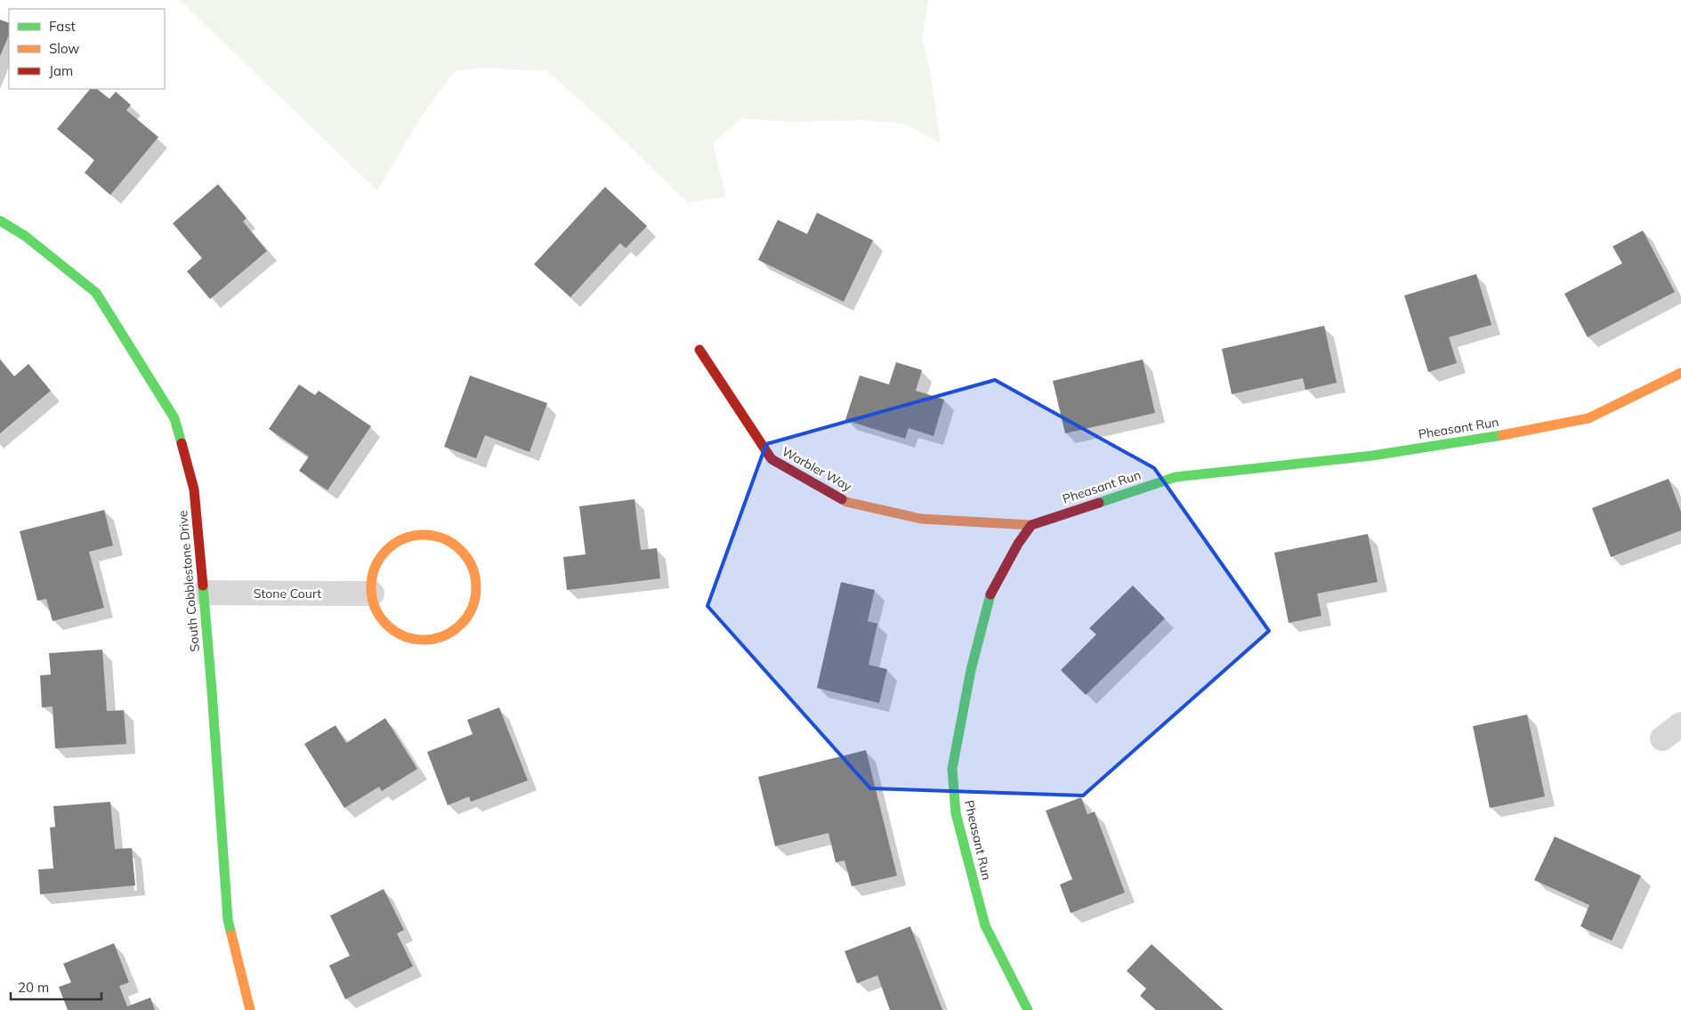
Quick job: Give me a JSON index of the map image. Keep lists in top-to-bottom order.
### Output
{
  "streets": {
    "street": [
      "Pheasant Run",
      "Warbler Way",
      "South Cobblestone Drive",
      "Stone Court"
    ]
  },
  "crossings": [
    ["Pheasant Run", "Warbler Way"],
    ["South Cobblestone Drive", "Stone Court"]
  ],
  "legend": ["Fast", "Slow", "Jam"],
  "scale_bar": "20 m"
}
